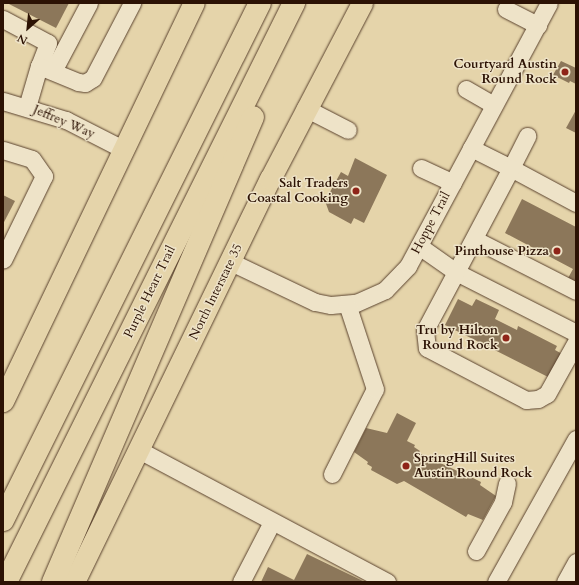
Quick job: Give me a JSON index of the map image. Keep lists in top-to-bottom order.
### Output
{
  "streets": {
    "highway": ["Purple Heart Trail"],
    "main road": ["North Interstate 35"],
    "street": ["Jeffrey Way", "Hoppe Trail"]
  },
  "crossings": [
    ["Hoppe Trail", "North Interstate 35"]
  ],
  "places": [
    "Courtyard Austin Round Rock",
    "Salt Traders Coastal Cooking",
    "Pinthouse Pizza",
    "Tru by Hilton Round Rock",
    "SpringHill Suites Austin Round Rock"
  ],
  "north": "bottom left"
}
